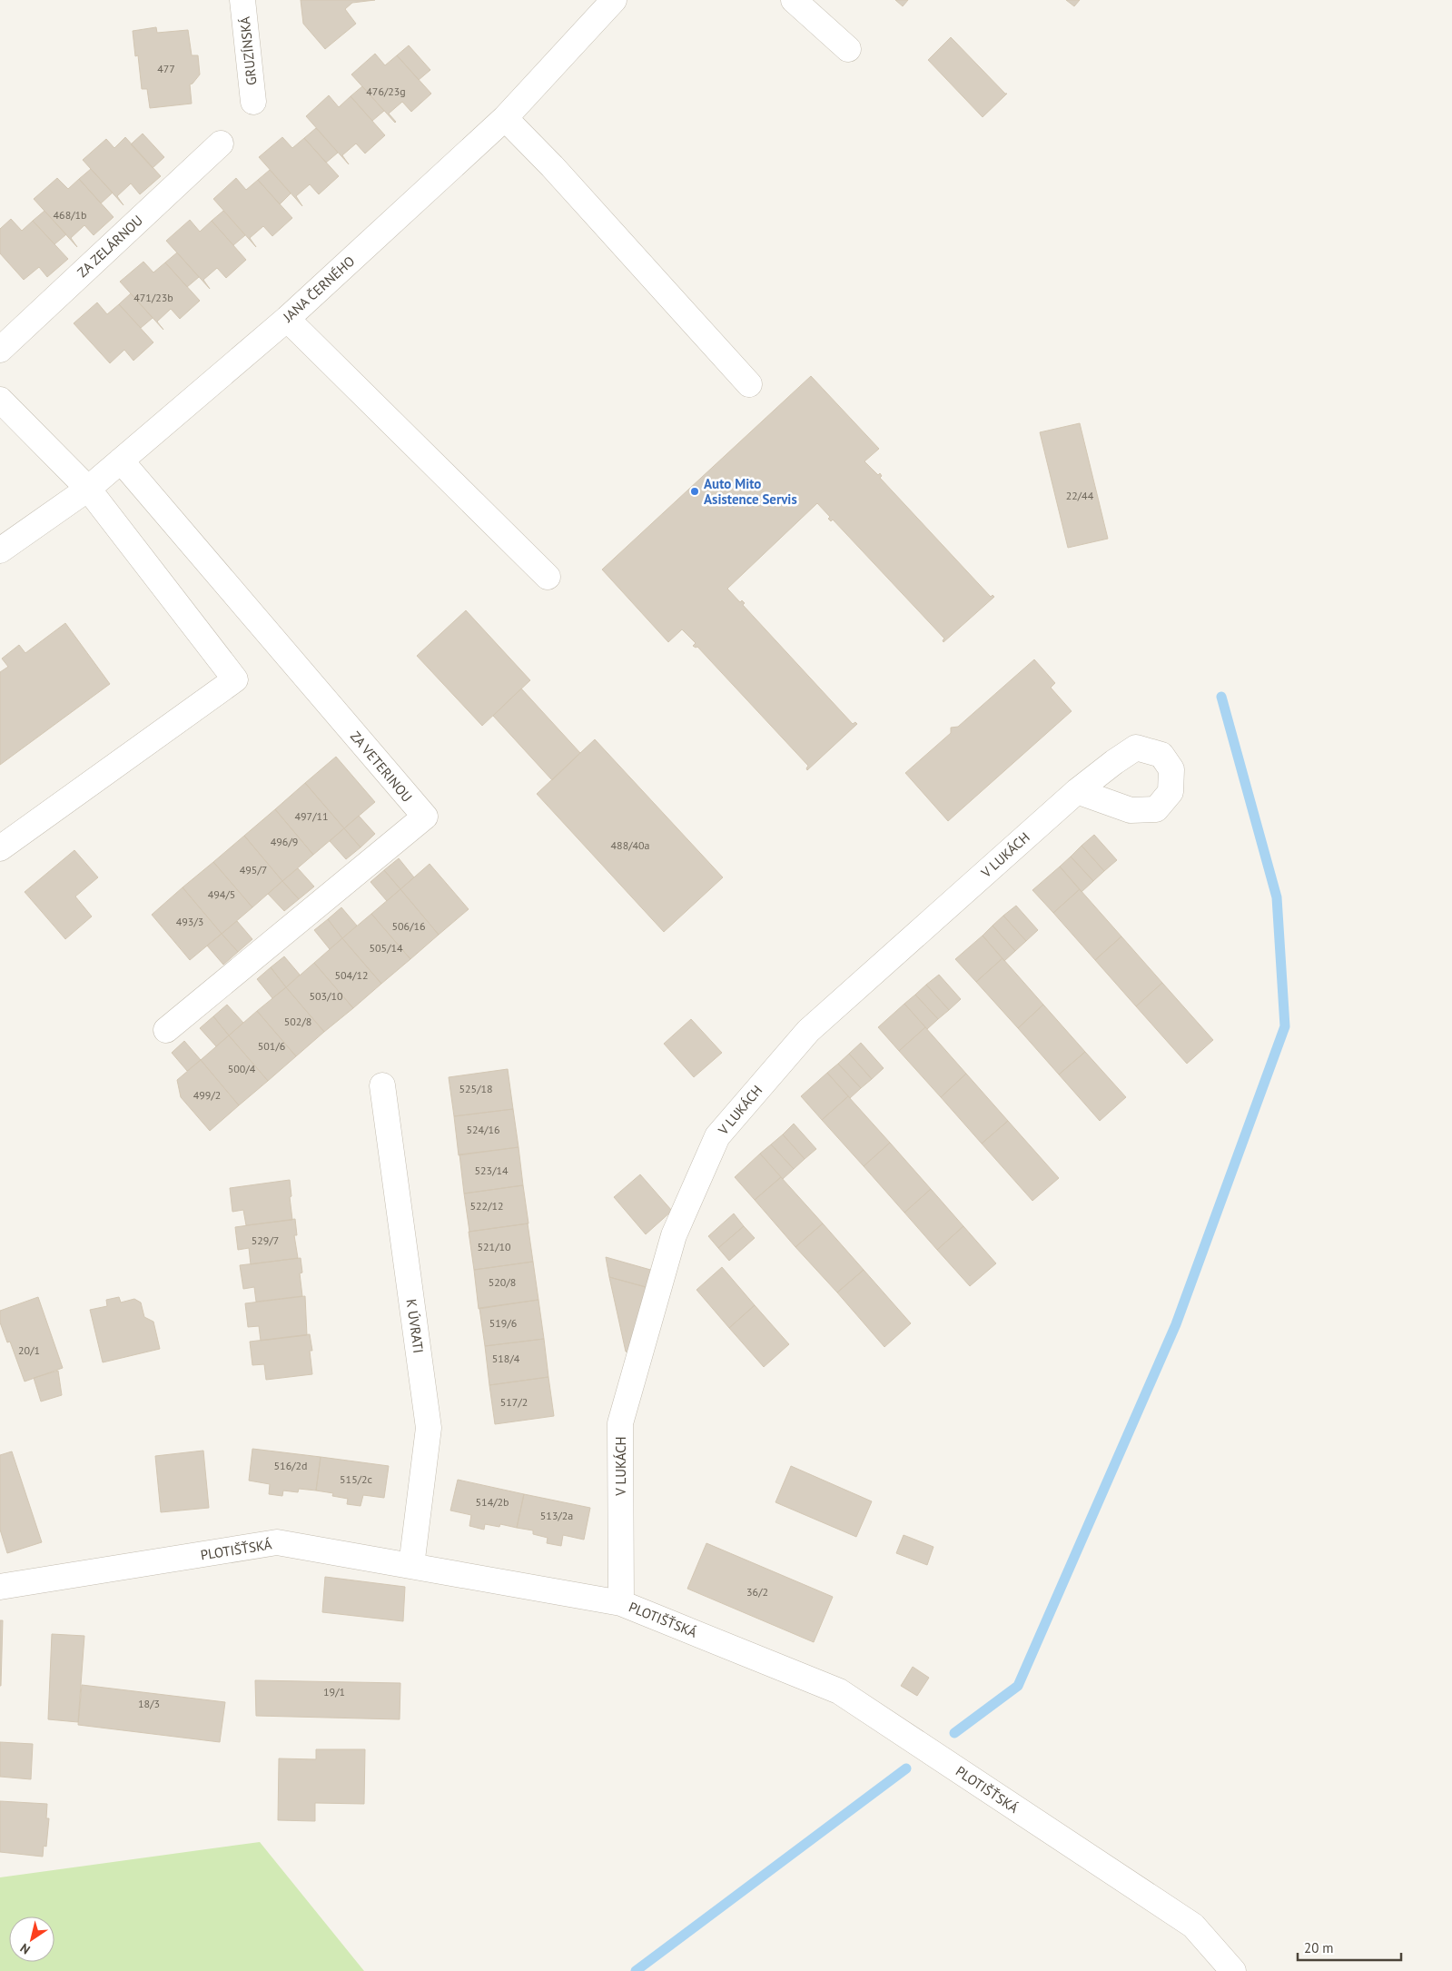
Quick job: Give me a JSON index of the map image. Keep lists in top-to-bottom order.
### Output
{
  "streets": {
    "street": [
      "GRUZÍNSKÁ",
      "ZA ZELÁRNOU",
      "JANA ČERNÉHO",
      "ZA VETERINOU",
      "V LUKÁCH",
      "K ÚVRATI",
      "PLOTIŠŤSKÁ"
    ]
  },
  "crossings": [
    ["JANA ČERNÉHO", "ZA VETERINOU"],
    ["V LUKÁCH", "PLOTIŠŤSKÁ"],
    ["K ÚVRATI", "PLOTIŠŤSKÁ"]
  ],
  "places": ["Auto Mito Asistence Servis"],
  "house_numbers": [
    "477",
    "476/23g",
    "468/1b",
    "471/23b",
    "22/44",
    "497/11",
    "496/9",
    "488/40a",
    "495/7",
    "494/5",
    "493/3",
    "506/16",
    "505/14",
    "504/12",
    "503/10",
    "502/8",
    "501/6",
    "500/4",
    "525/18",
    "499/2",
    "524/16",
    "523/14",
    "522/12",
    "529/7",
    "521/10",
    "520/8",
    "519/6",
    "20/1",
    "518/4",
    "517/2",
    "516/2d",
    "515/2c",
    "514/2b",
    "513/2a",
    "36/2",
    "19/1",
    "18/3"
  ],
  "scale_bar": "20 m",
  "north": "bottom left"
}
